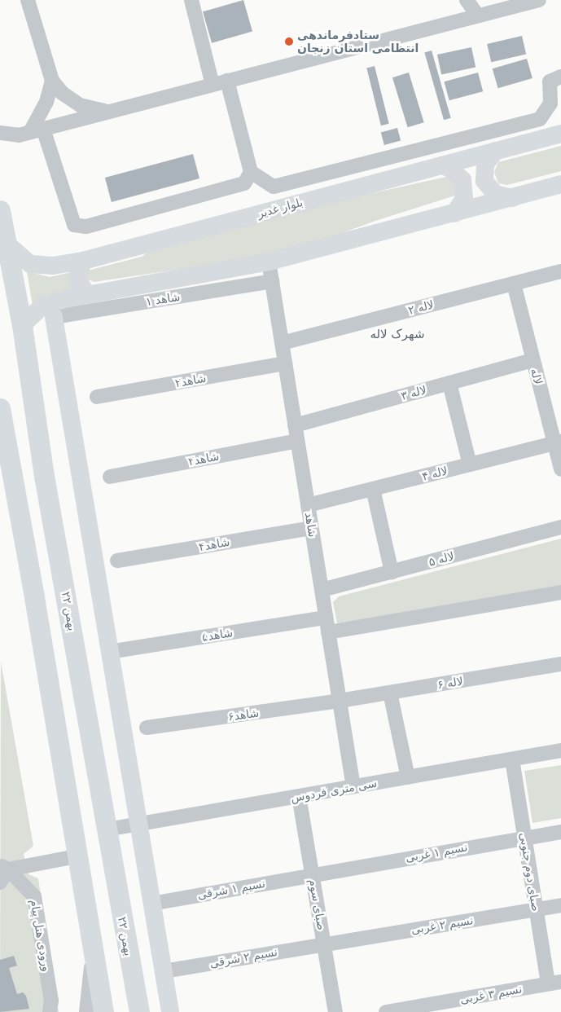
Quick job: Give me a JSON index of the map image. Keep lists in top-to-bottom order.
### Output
{
  "streets": {
    "highway": ["۲۲ بهمن"],
    "main road": ["بلوار غدیر"],
    "street": [
      "شاهد ۱",
      "لاله ۲",
      "لاله",
      "شاهد۲",
      "لاله ۳",
      "شاهد۳",
      "لاله ۴",
      "شاهد",
      "شاهد۴",
      "لاله ۵",
      "شاهد۵",
      "لاله ۶",
      "شاهد۶",
      "سی متری فردوس",
      "نسیم ۱ غربی",
      "صبای دوم جنوبی",
      "نسیم ۱ شرقی",
      "صبای سوم",
      "نسیم ۲ غربی",
      "ورودی هتل پیام",
      "نسیم ۲ شرقی",
      "نسیم ۳ غربی"
    ]
  },
  "crossings": [
    ["بلوار غدیر", "۲۲ بهمن"],
    ["شاهد ۱", "شاهد"],
    ["لاله ۲", "لاله"],
    ["لاله ۲", "شاهد"],
    ["لاله", "لاله ۳"],
    ["لاله", "لاله ۴"],
    ["شاهد۲", "شاهد"],
    ["لاله ۳", "شاهد"],
    ["شاهد۳", "شاهد"],
    ["لاله ۴", "شاهد"],
    ["شاهد", "شاهد۴"],
    ["شاهد", "لاله ۵"],
    ["شاهد", "شاهد۵"],
    ["شاهد", "لاله ۶"],
    ["شاهد", "شاهد۶"],
    ["شاهد", "سی متری فردوس"],
    ["۲۲ بهمن", "سی متری فردوس"],
    ["لاله ۶", "شاهد۶"],
    ["سی متری فردوس", "صبای دوم جنوبی"],
    ["سی متری فردوس", "صبای سوم"],
    ["نسیم ۱ غربی", "صبای دوم جنوبی"],
    ["نسیم ۱ غربی", "نسیم ۱ شرقی"],
    ["نسیم ۱ غربی", "صبای سوم"],
    ["صبای دوم جنوبی", "نسیم ۲ غربی"],
    ["صبای دوم جنوبی", "نسیم ۳ غربی"],
    ["نسیم ۱ شرقی", "صبای سوم"],
    ["صبای سوم", "نسیم ۲ غربی"],
    ["صبای سوم", "نسیم ۲ شرقی"],
    ["نسیم ۲ غربی", "نسیم ۲ شرقی"]
  ],
  "districts": ["شهرک لاله"],
  "places": ["ستادفرماندهی انتظامی استان زنجان"]
}
